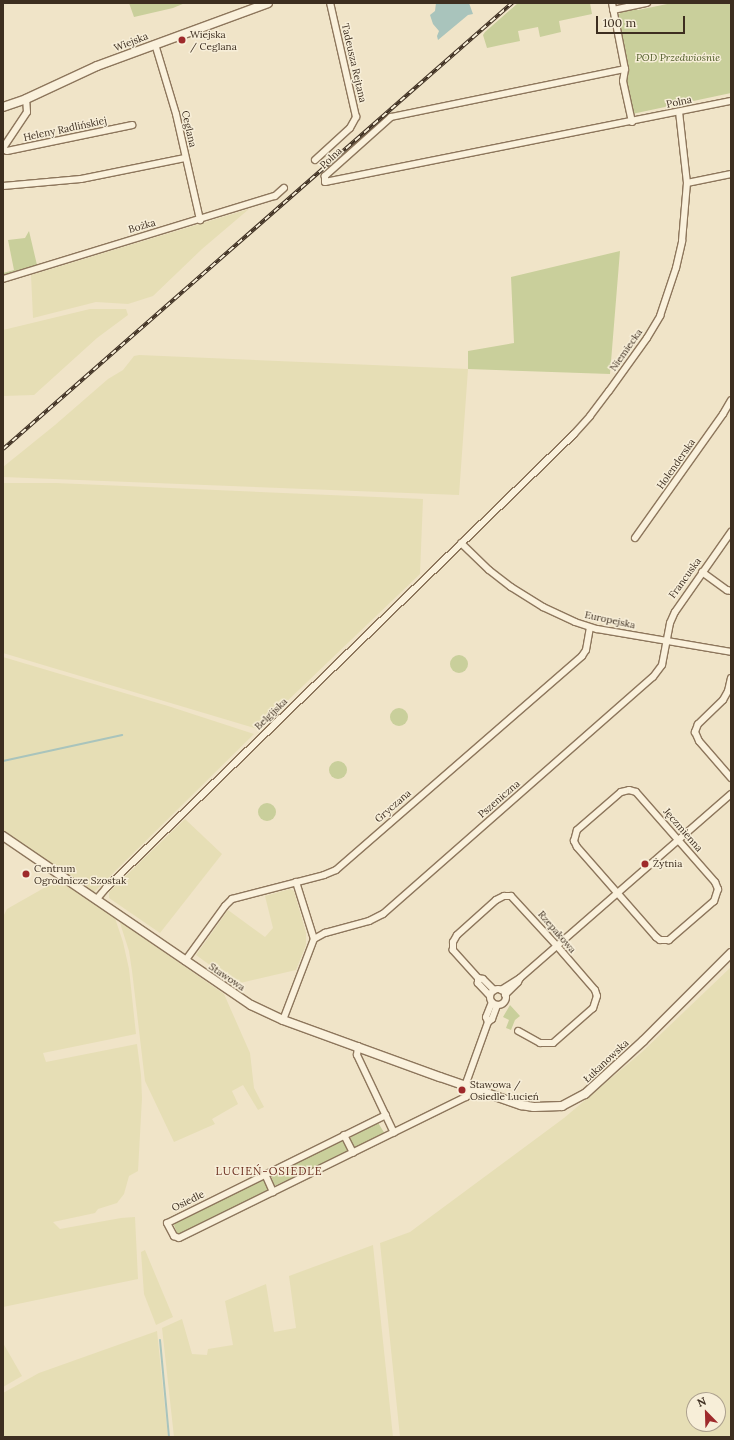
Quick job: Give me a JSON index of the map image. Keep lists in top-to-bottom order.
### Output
{
  "streets": {
    "street": [
      "Wiejska",
      "Tadeusza Rejtana",
      "Polna",
      "Heleny Radlińskiej",
      "Ceglana",
      "Bożka",
      "Niemiecka",
      "Holenderska",
      "Francuska",
      "Europejska",
      "Belgijska",
      "Pszeniczna",
      "Gryczana",
      "Jęczmienna",
      "Rzepakowa",
      "Stawowa",
      "Łukanowska",
      "Osiedle"
    ]
  },
  "crossings": [
    ["Wiejska", "Ceglana"],
    ["Polna", "Niemiecka"],
    ["Ceglana", "Bożka"],
    ["Niemiecka", "Europejska"],
    ["Niemiecka", "Belgijska"],
    ["Francuska", "Europejska"],
    ["Francuska", "Pszeniczna"],
    ["Europejska", "Belgijska"],
    ["Europejska", "Pszeniczna"],
    ["Europejska", "Gryczana"],
    ["Belgijska", "Stawowa"],
    ["Gryczana", "Stawowa"],
    ["Stawowa", "Łukanowska"],
    ["Stawowa", "Osiedle"],
    ["Łukanowska", "Osiedle"]
  ],
  "districts": ["LUCIEŃ-OSIEDLE"],
  "parks": ["POD Przedwiośnie"],
  "places": [
    "Wiejska / Ceglana",
    "Żytnia",
    "Centrum Ogrodnicze Szostak",
    "Stawowa / Osiedle Lucień"
  ],
  "scale_bar": "100 m",
  "north": "top left"
}
